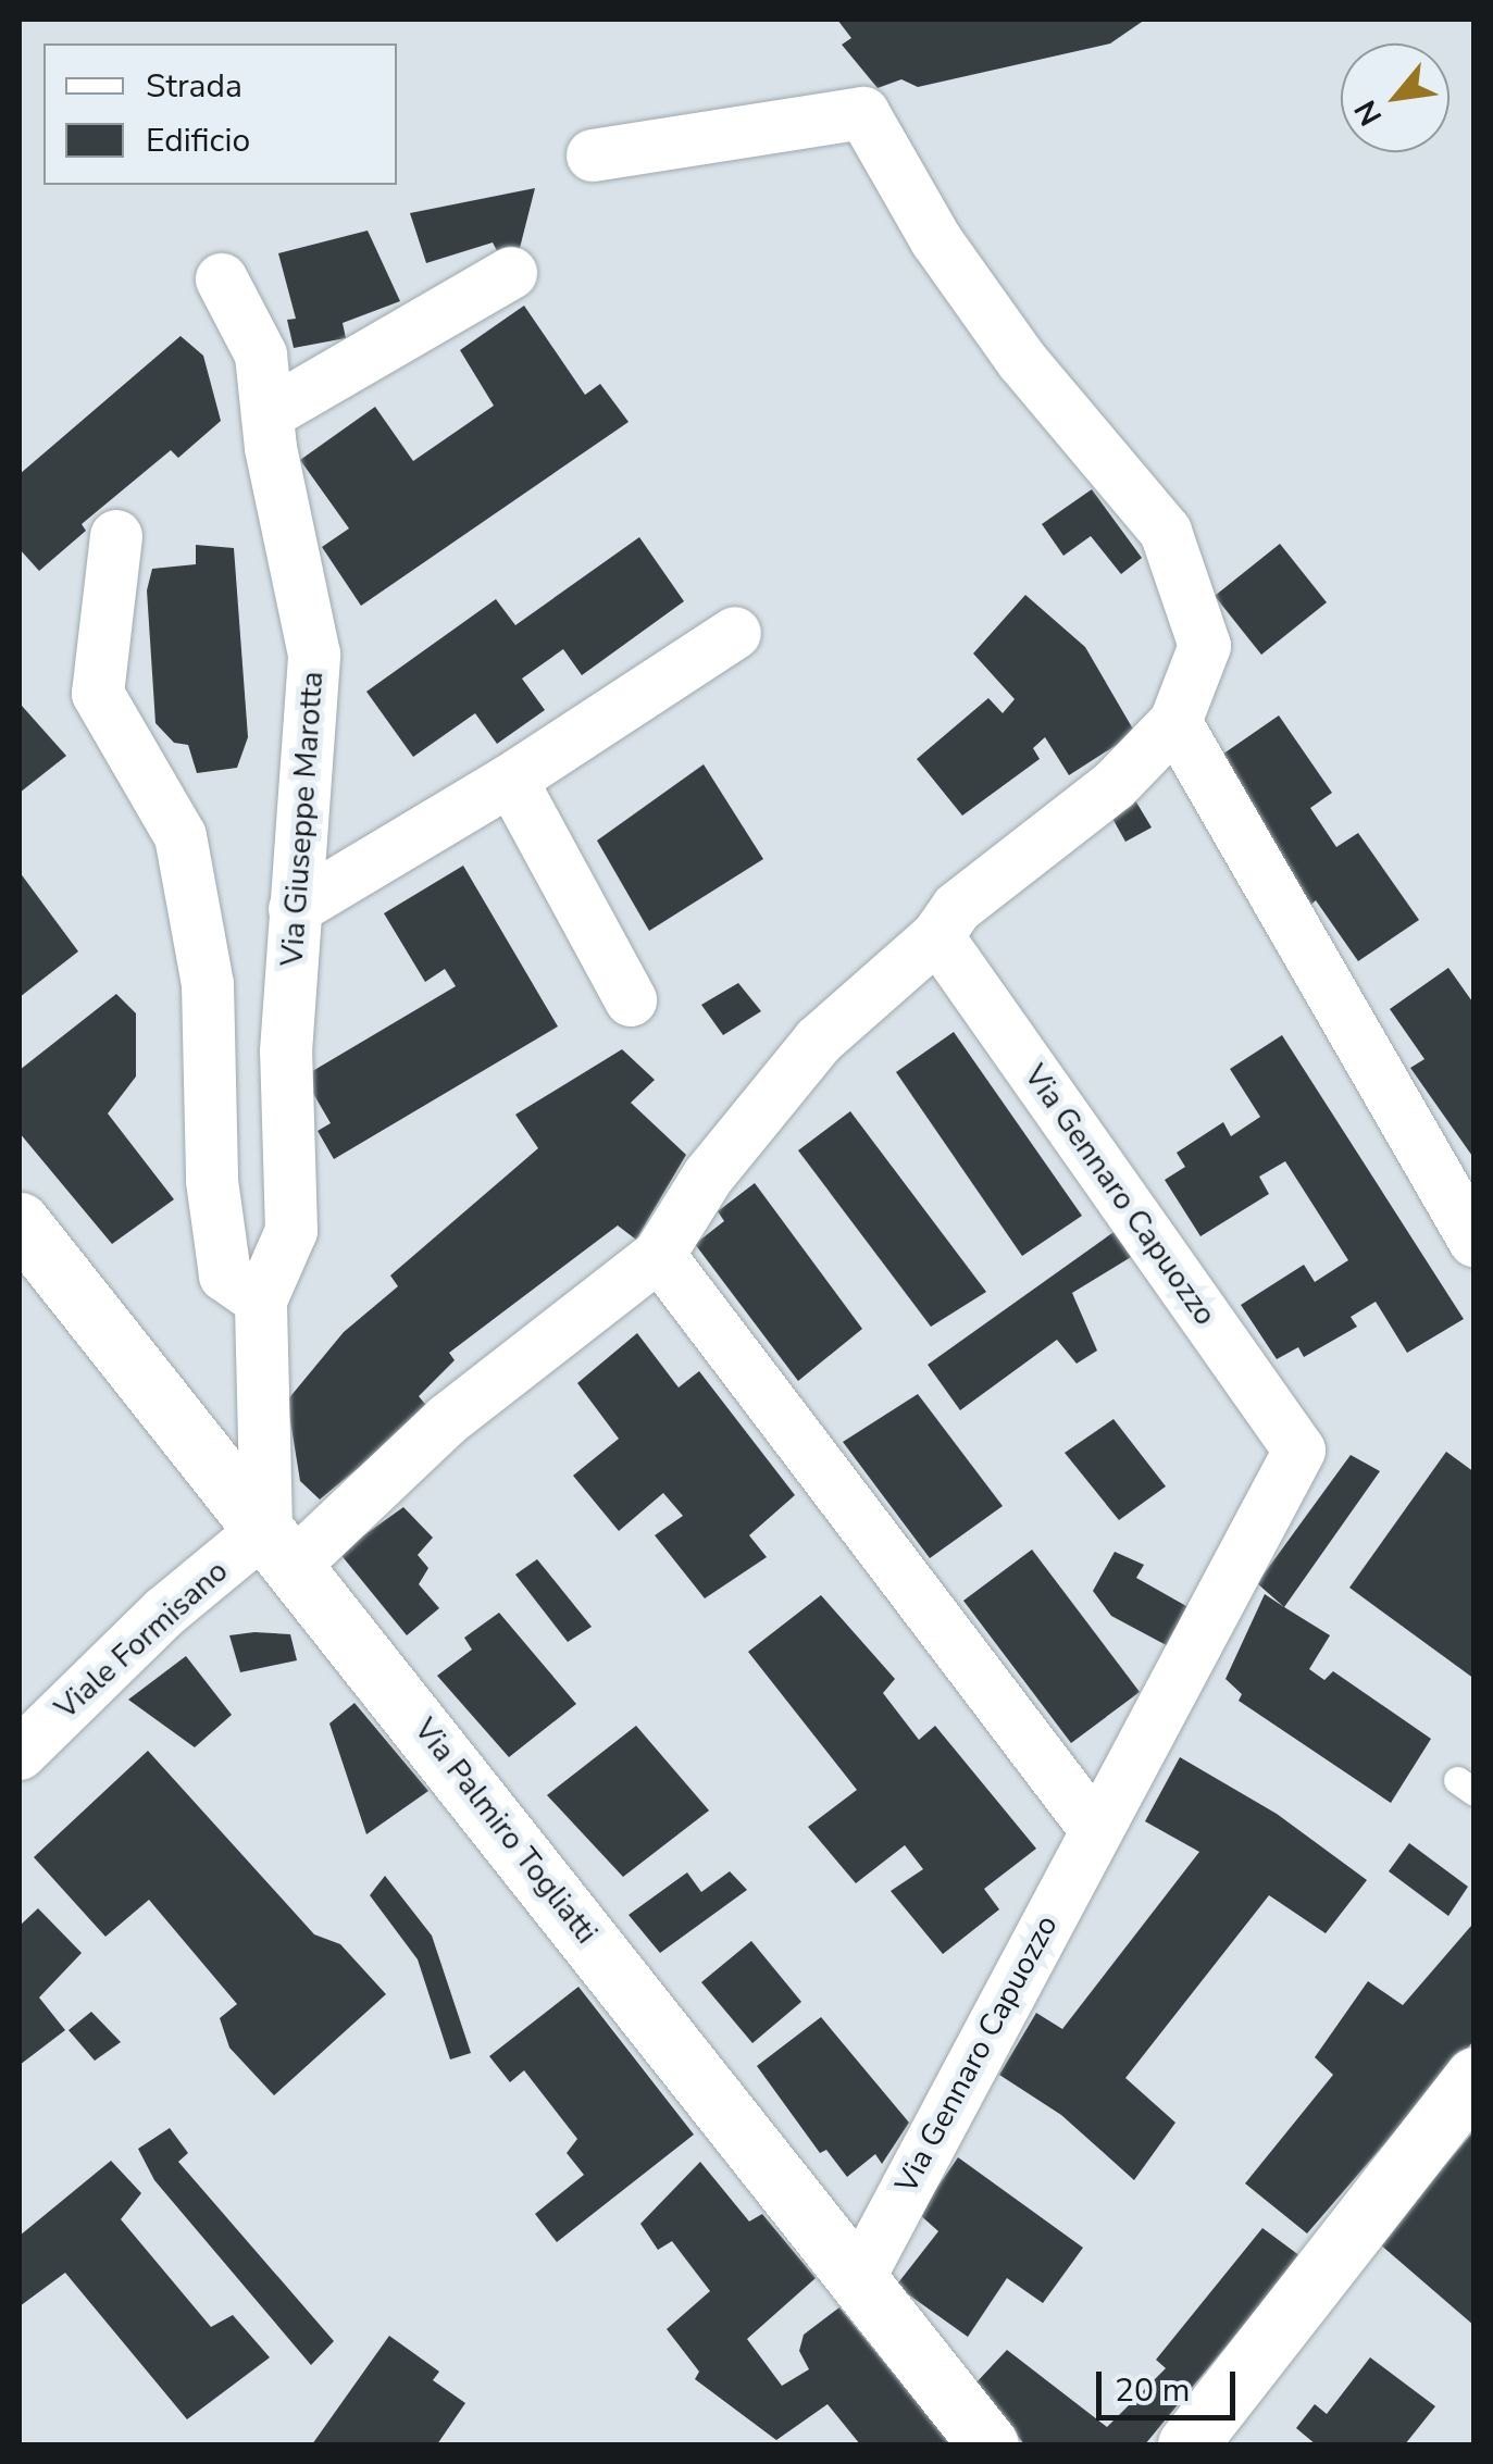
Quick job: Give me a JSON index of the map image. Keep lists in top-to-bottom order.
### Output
{
  "streets": {
    "street": [
      "Via Giuseppe Marotta",
      "Via Gennaro Capuozzo",
      "Viale Formisano",
      "Via Palmiro Togliatti"
    ]
  },
  "crossings": [
    ["Via Giuseppe Marotta", "Viale Formisano"],
    ["Via Giuseppe Marotta", "Via Palmiro Togliatti"],
    ["Via Gennaro Capuozzo", "Via Palmiro Togliatti"],
    ["Viale Formisano", "Via Palmiro Togliatti"]
  ],
  "legend": ["Strada", "Edificio"],
  "scale_bar": "20 m",
  "north": "bottom left"
}
